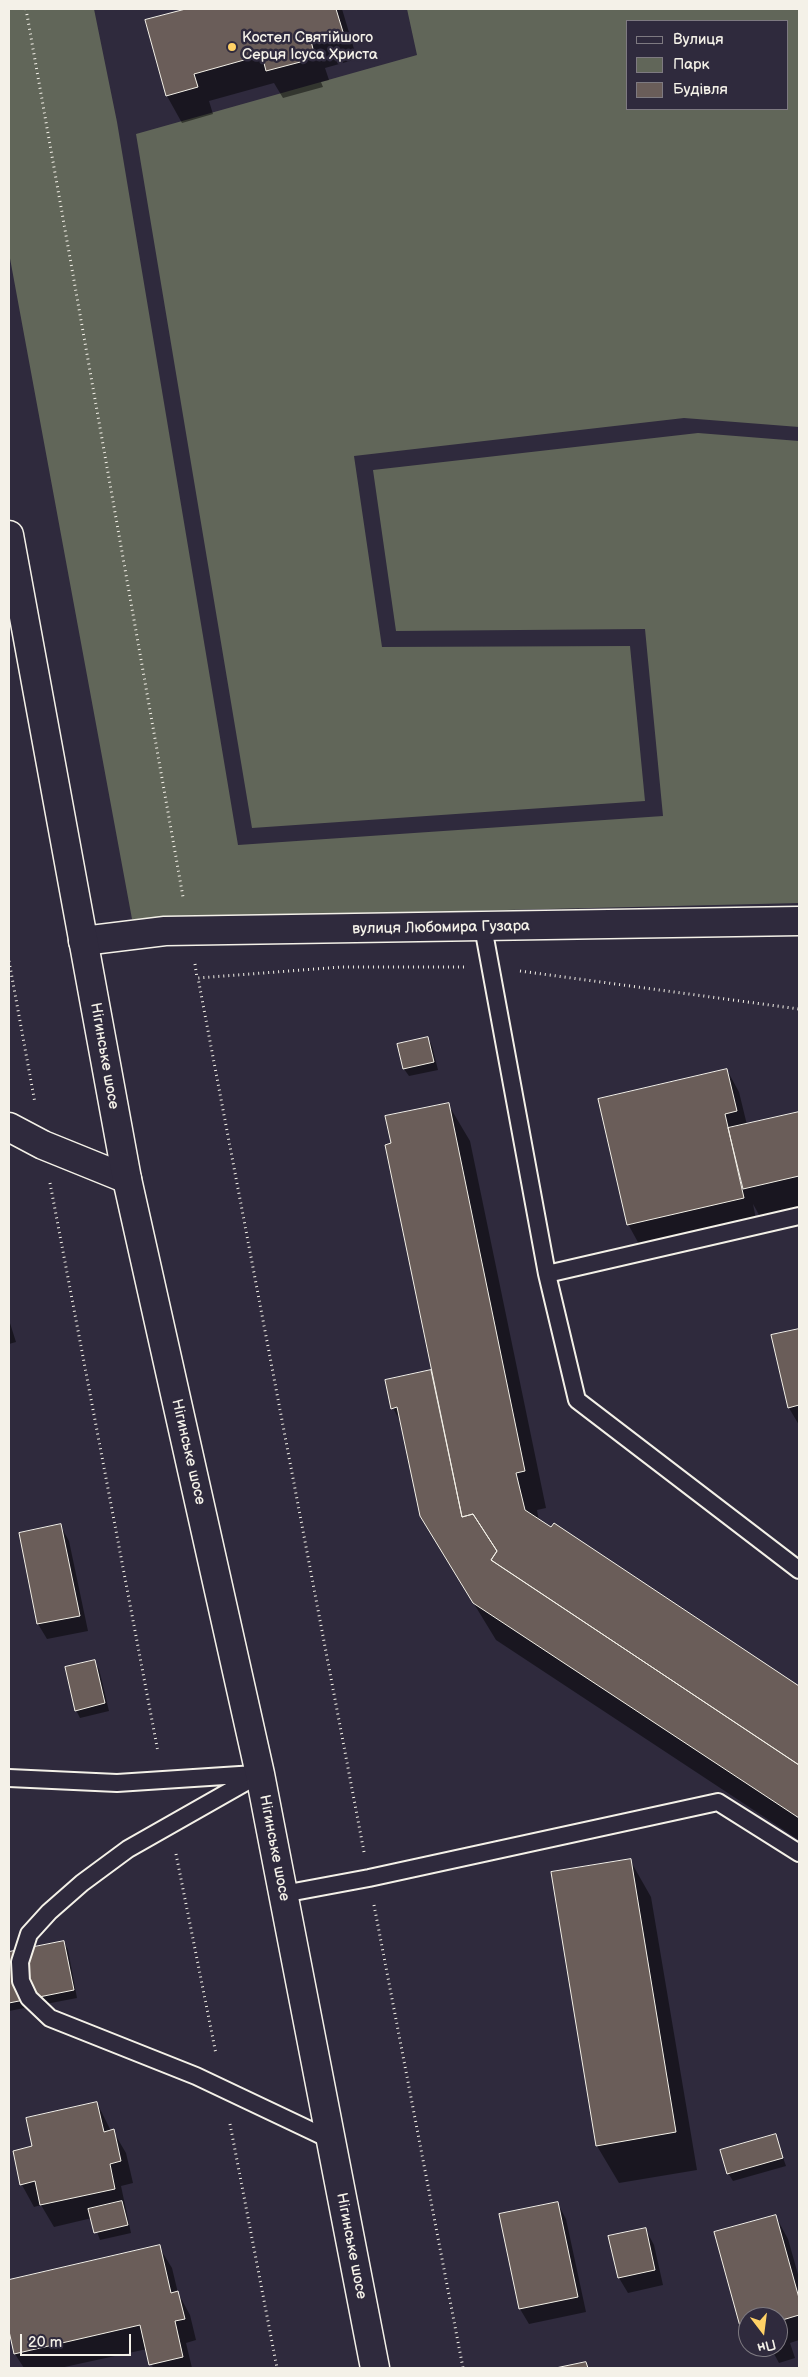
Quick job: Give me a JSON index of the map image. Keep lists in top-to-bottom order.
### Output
{
  "streets": {
    "main road": ["вулиця Любомира Гузара", "Нігинське шосе"]
  },
  "crossings": [
    ["вулиця Любомира Гузара", "Нігинське шосе"]
  ],
  "places": ["Костел Святійшого Серця Ісуса Христа"],
  "legend": ["Вулиця", "Парк", "Будівля"],
  "scale_bar": "20 m",
  "north": "bottom"
}
